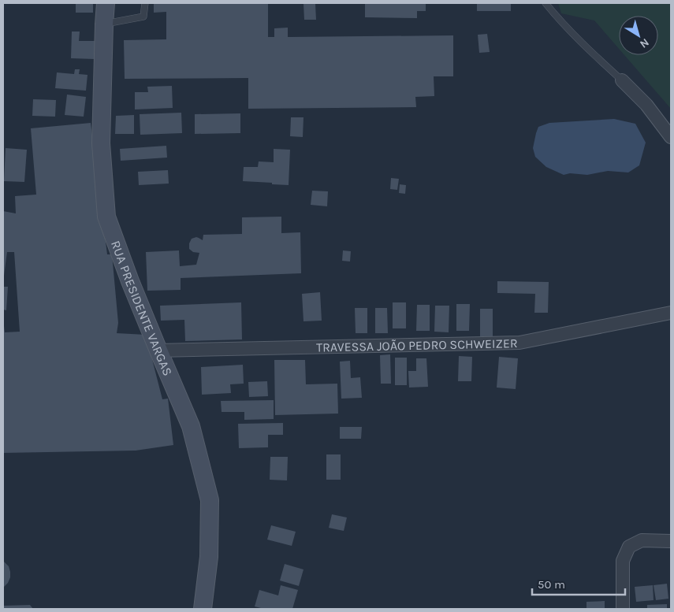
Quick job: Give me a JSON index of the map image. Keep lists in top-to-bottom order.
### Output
{
  "streets": {
    "main road": ["RUA PRESIDENTE VARGAS"],
    "street": ["TRAVESSA JOÃO PEDRO SCHWEIZER"]
  },
  "crossings": [
    ["RUA PRESIDENTE VARGAS", "TRAVESSA JOÃO PEDRO SCHWEIZER"]
  ],
  "scale_bar": "50 m",
  "north": "bottom right"
}
